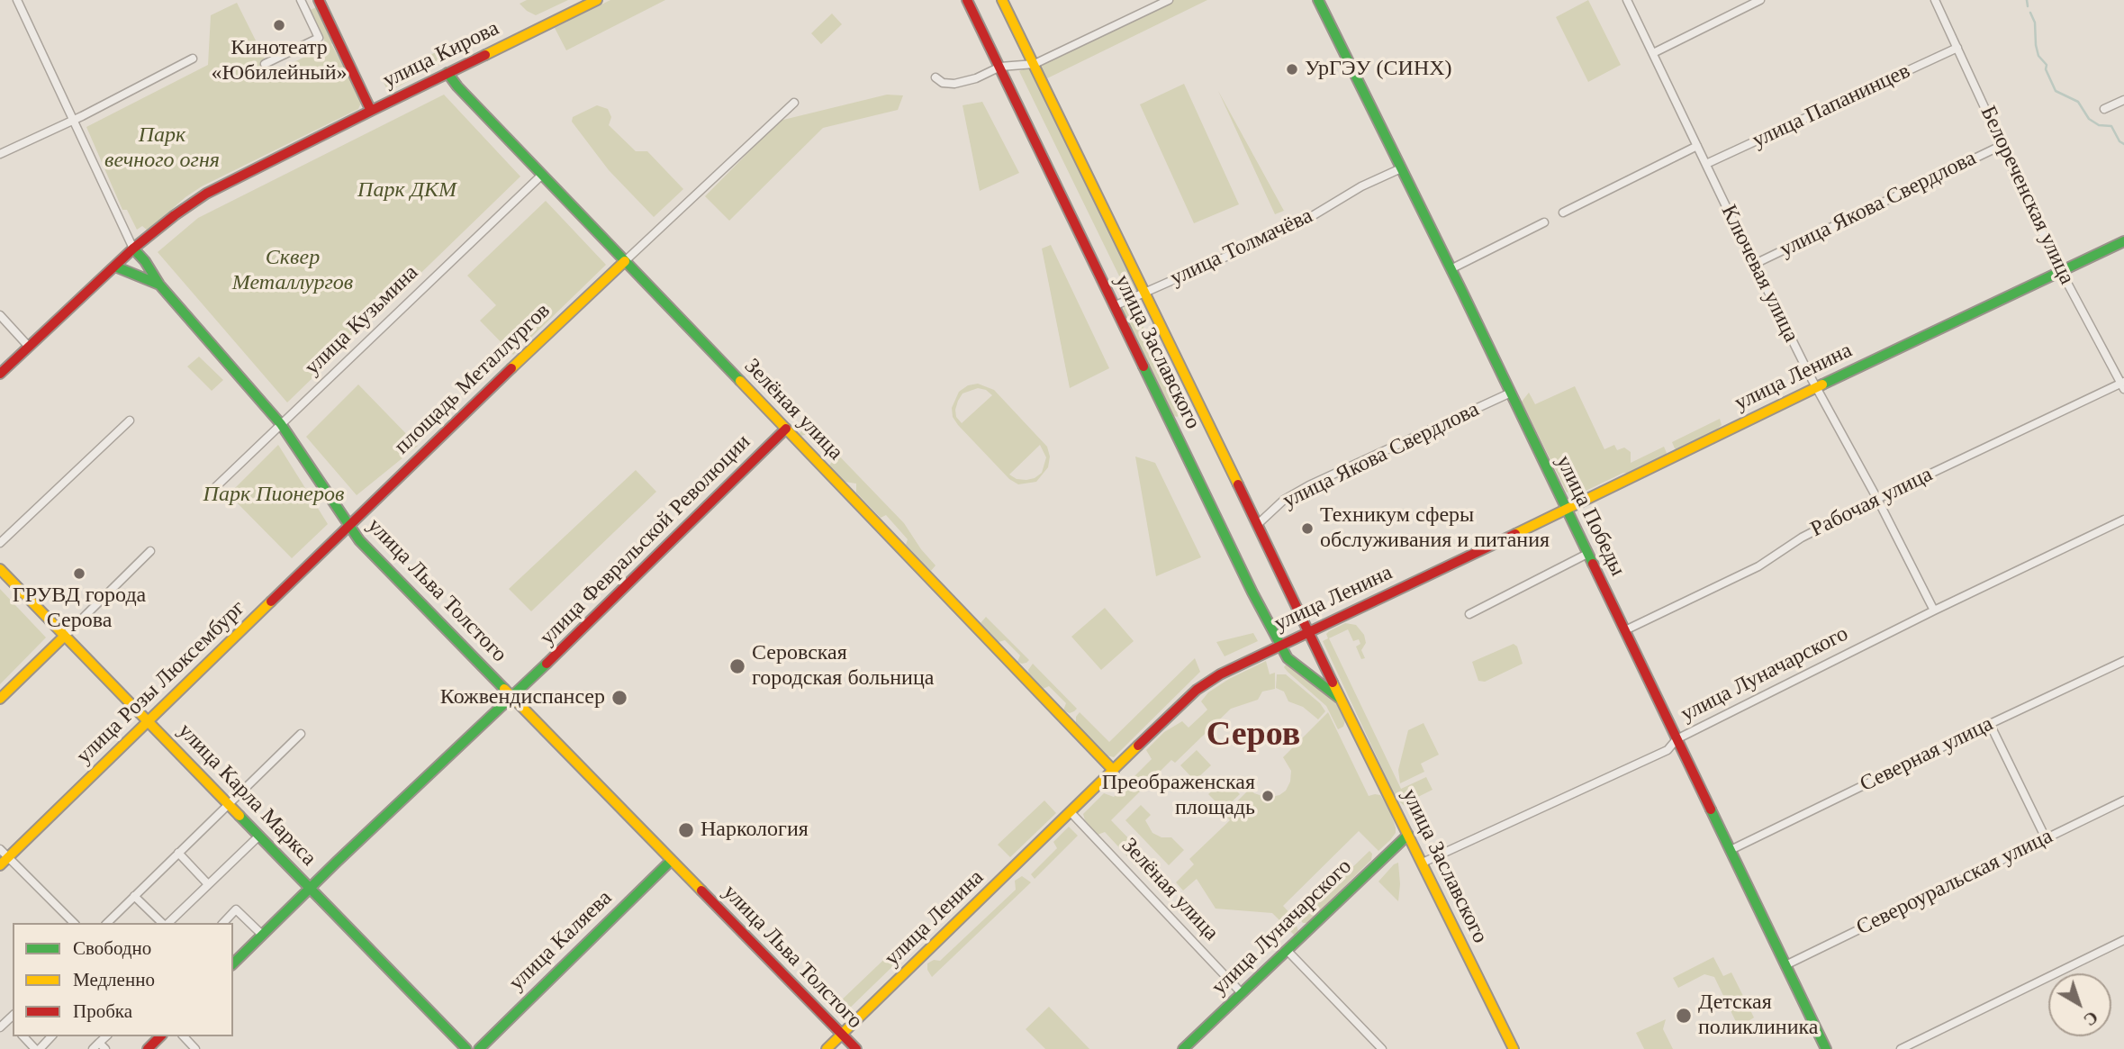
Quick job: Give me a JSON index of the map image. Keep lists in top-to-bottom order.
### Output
{
  "streets": {
    "street": [
      "улица Кирова",
      "улица Папанинцев",
      "Белореченская улица",
      "улица Якова Свердлова",
      "улица Толмачёва",
      "Ключевая улица",
      "улица Кузьмина",
      "улица Заславского",
      "улица Ленина",
      "площадь Металлургов",
      "Зелёная улица",
      "Рабочая улица",
      "улица Победы",
      "улица Февральской Революции",
      "улица Льва Толстого",
      "улица Луначарского",
      "улица Розы Люксембург",
      "Северная улица",
      "улица Карла Маркса",
      "Североуральская улица",
      "улица Каляева"
    ]
  },
  "crossings": [
    ["улица Кирова", "Зелёная улица"],
    ["улица Кирова", "улица Льва Толстого"],
    ["улица Папанинцев", "Белореченская улица"],
    ["улица Папанинцев", "Ключевая улица"],
    ["Белореченская улица", "улица Якова Свердлова"],
    ["Белореченская улица", "улица Ленина"],
    ["Белореченская улица", "Рабочая улица"],
    ["улица Якова Свердлова", "Ключевая улица"],
    ["улица Якова Свердлова", "улица Заславского"],
    ["улица Якова Свердлова", "улица Победы"],
    ["улица Толмачёва", "улица Заславского"],
    ["улица Толмачёва", "улица Победы"],
    ["Ключевая улица", "улица Ленина"],
    ["Ключевая улица", "Рабочая улица"],
    ["Ключевая улица", "улица Луначарского"],
    ["улица Кузьмина", "Зелёная улица"],
    ["улица Кузьмина", "улица Льва Толстого"],
    ["улица Заславского", "улица Ленина"],
    ["улица Заславского", "улица Луначарского"],
    ["улица Ленина", "Зелёная улица"],
    ["улица Ленина", "улица Победы"],
    ["улица Ленина", "улица Льва Толстого"],
    ["площадь Металлургов", "Зелёная улица"],
    ["площадь Металлургов", "улица Льва Толстого"],
    ["площадь Металлургов", "улица Розы Люксембург"],
    ["Зелёная улица", "улица Февральской Революции"],
    ["Зелёная улица", "улица Луначарского"],
    ["Рабочая улица", "улица Победы"],
    ["улица Победы", "улица Луначарского"],
    ["улица Победы", "Северная улица"],
    ["улица Победы", "Североуральская улица"],
    ["улица Февральской Революции", "улица Льва Толстого"],
    ["улица Февральской Революции", "улица Карла Маркса"],
    ["улица Льва Толстого", "улица Розы Люксембург"],
    ["улица Льва Толстого", "улица Каляева"],
    ["улица Розы Люксембург", "улица Карла Маркса"]
  ],
  "districts": ["Серов"],
  "parks": [
    "Парк вечного огня",
    "Парк ДКМ",
    "Сквер Металлургов",
    "Парк Пионеров"
  ],
  "places": [
    "Кинотеатр «Юбилейный»",
    "УрГЭУ (СИНХ)",
    "Техникум сферы обслуживания и питания",
    "ГРУВД города Серова",
    "Серовская городская больница",
    "Кожвендиспансер",
    "Преображенская площадь",
    "Наркология",
    "Детская поликлиника"
  ],
  "legend": ["Свободно", "Медленно", "Пробка"],
  "north": "bottom right"
}
